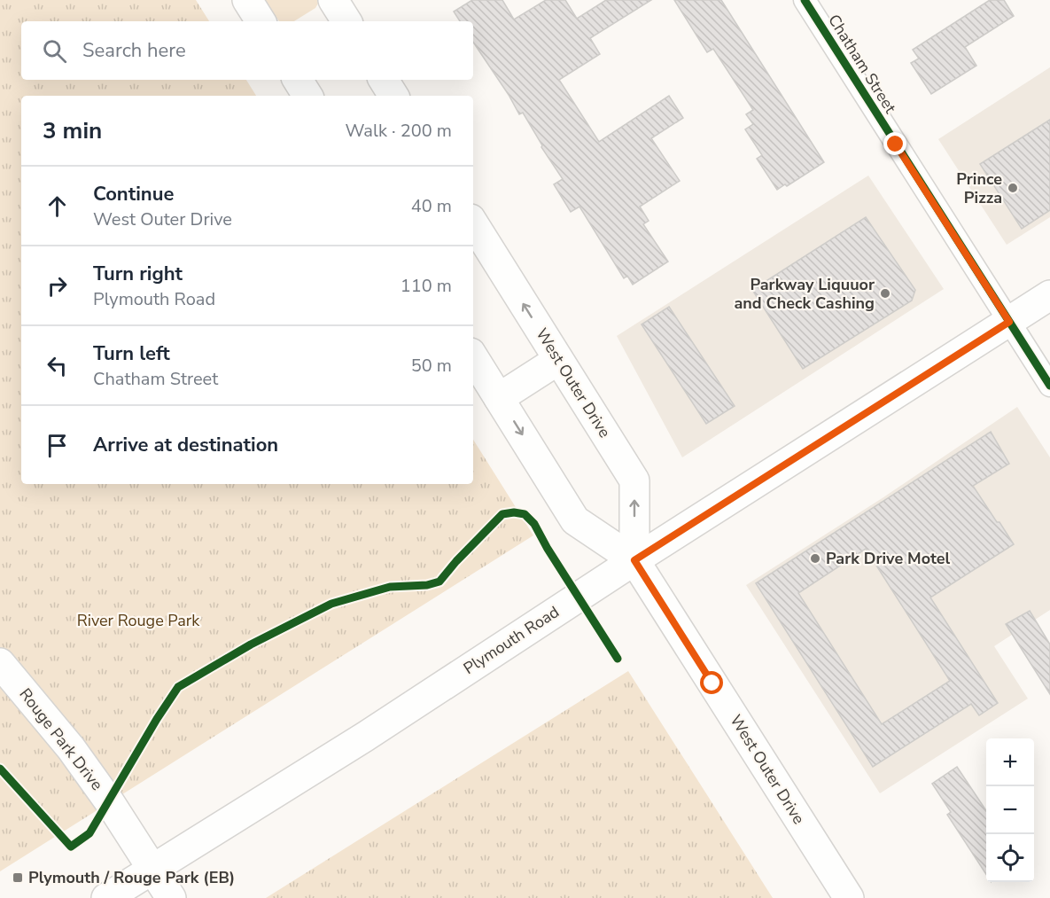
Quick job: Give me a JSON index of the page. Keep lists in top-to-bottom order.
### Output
{
  "streets": {
    "main road": ["West Outer Drive", "Plymouth Road", "Rouge Park Drive"],
    "street": ["Chatham Street"]
  },
  "crossings": [
    ["Chatham Street", "Plymouth Road"],
    ["West Outer Drive", "Plymouth Road"],
    ["Plymouth Road", "Rouge Park Drive"]
  ],
  "parks": ["River Rouge Park"],
  "places": {
    "other": ["Prince Pizza", "Parkway Liquuor and Check Cashing", "Park Drive Motel"],
    "transit": ["Plymouth / Rouge Park (EB)"]
  },
  "page": {
    "search": "Search here",
    "heading": ["3 min", "Walk · 200 m"],
    "list": [
      ["Continue", "West Outer Drive", "40 m"],
      ["Turn right", "Plymouth Road", "110 m"],
      ["Turn left", "Chatham Street", "50 m"],
      "Arrive at destination"
    ],
    "map_buttons": ["+", "−"]
  }
}
